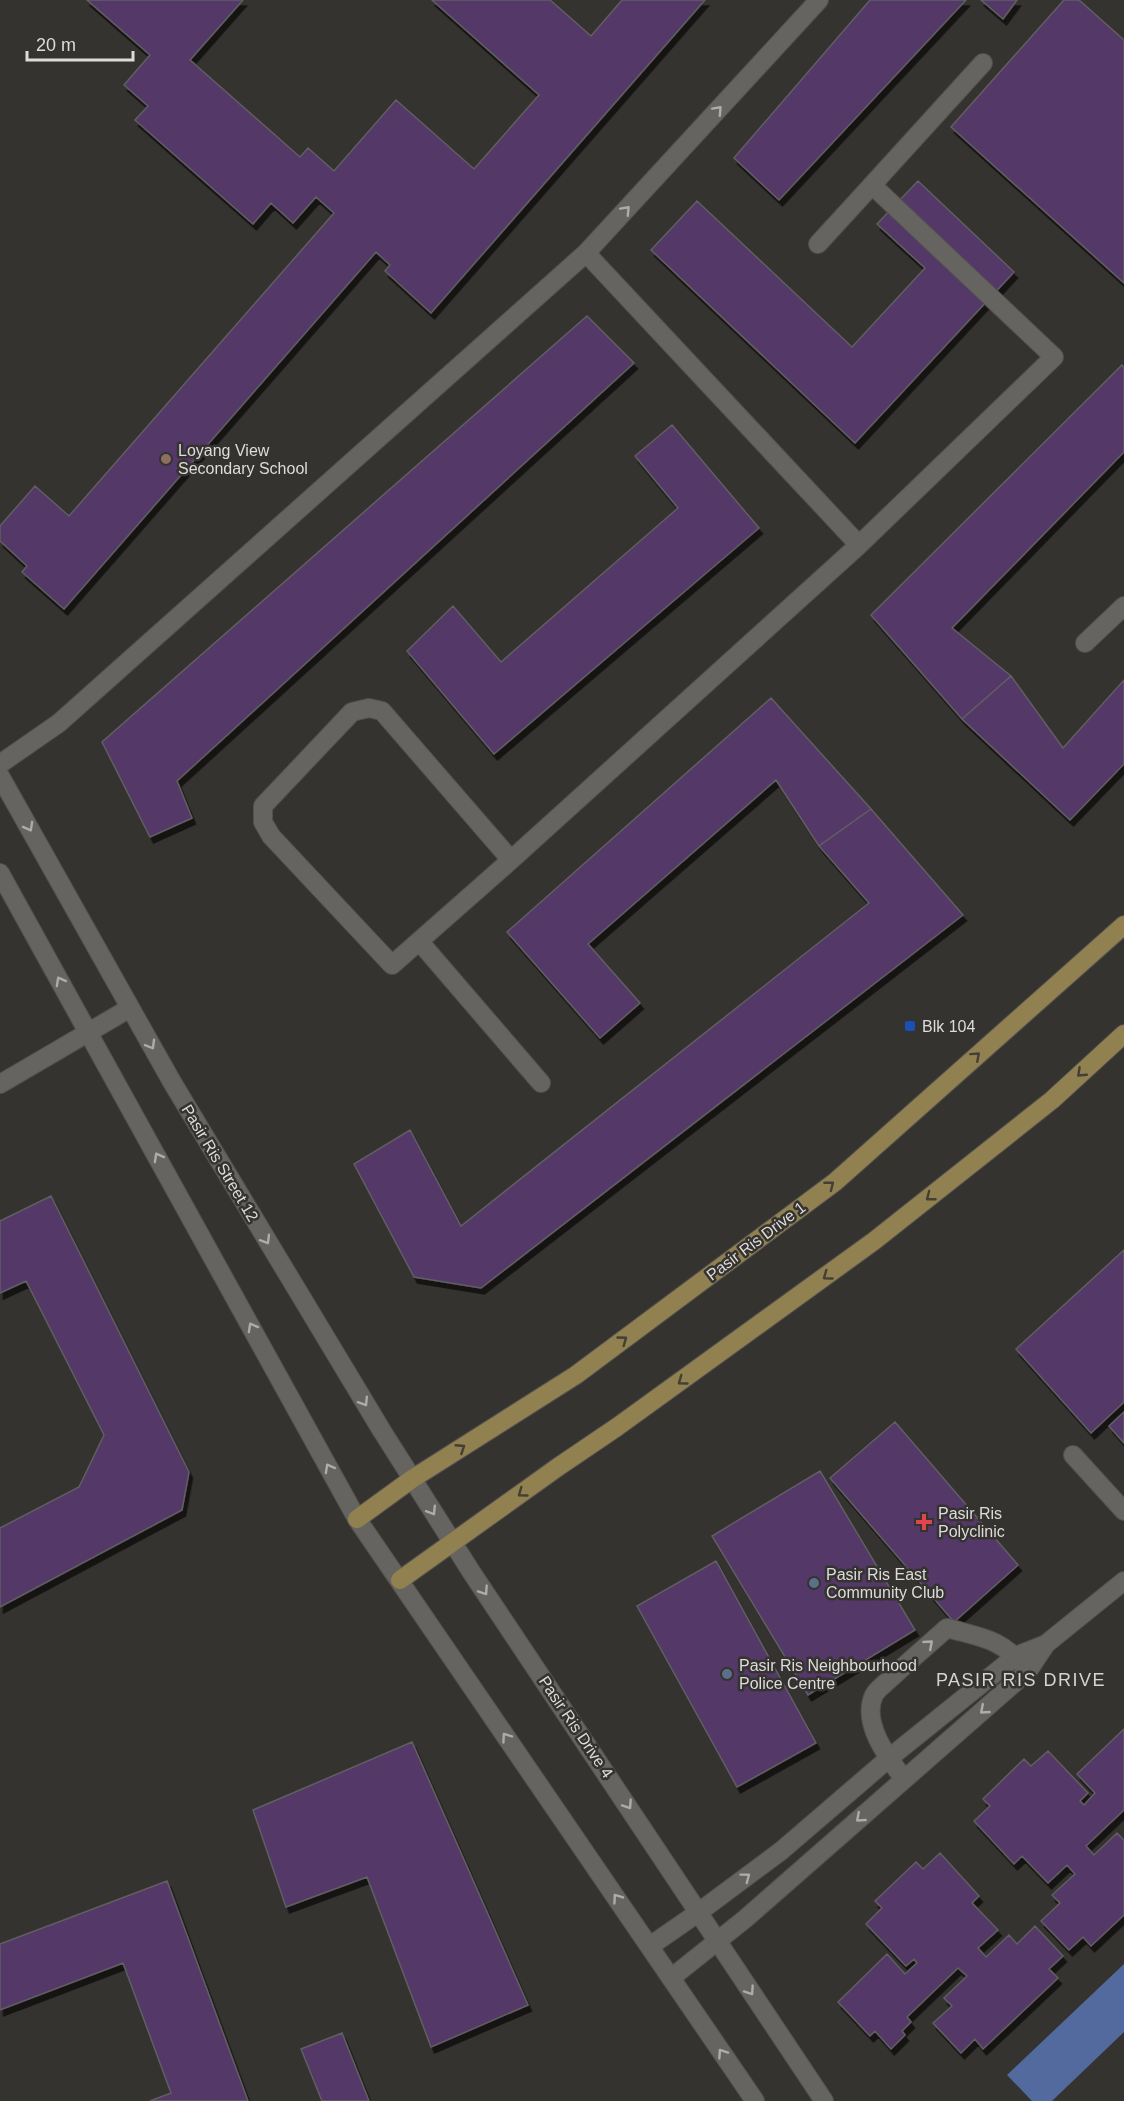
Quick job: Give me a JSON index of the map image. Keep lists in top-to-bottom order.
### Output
{
  "streets": {
    "main road": ["Pasir Ris Drive 1"],
    "street": ["Pasir Ris Street 12", "Pasir Ris Drive 4"]
  },
  "crossings": [
    ["Pasir Ris Street 12", "Pasir Ris Drive 1"],
    ["Pasir Ris Street 12", "Pasir Ris Drive 4"]
  ],
  "districts": ["PASIR RIS DRIVE"],
  "places": {
    "other": ["Loyang View Secondary School", "Pasir Ris East Community Club", "Pasir Ris Neighbourhood Police Centre"],
    "transit": ["Blk 104"],
    "health": ["Pasir Ris Polyclinic"]
  },
  "scale_bar": "20 m"
}
